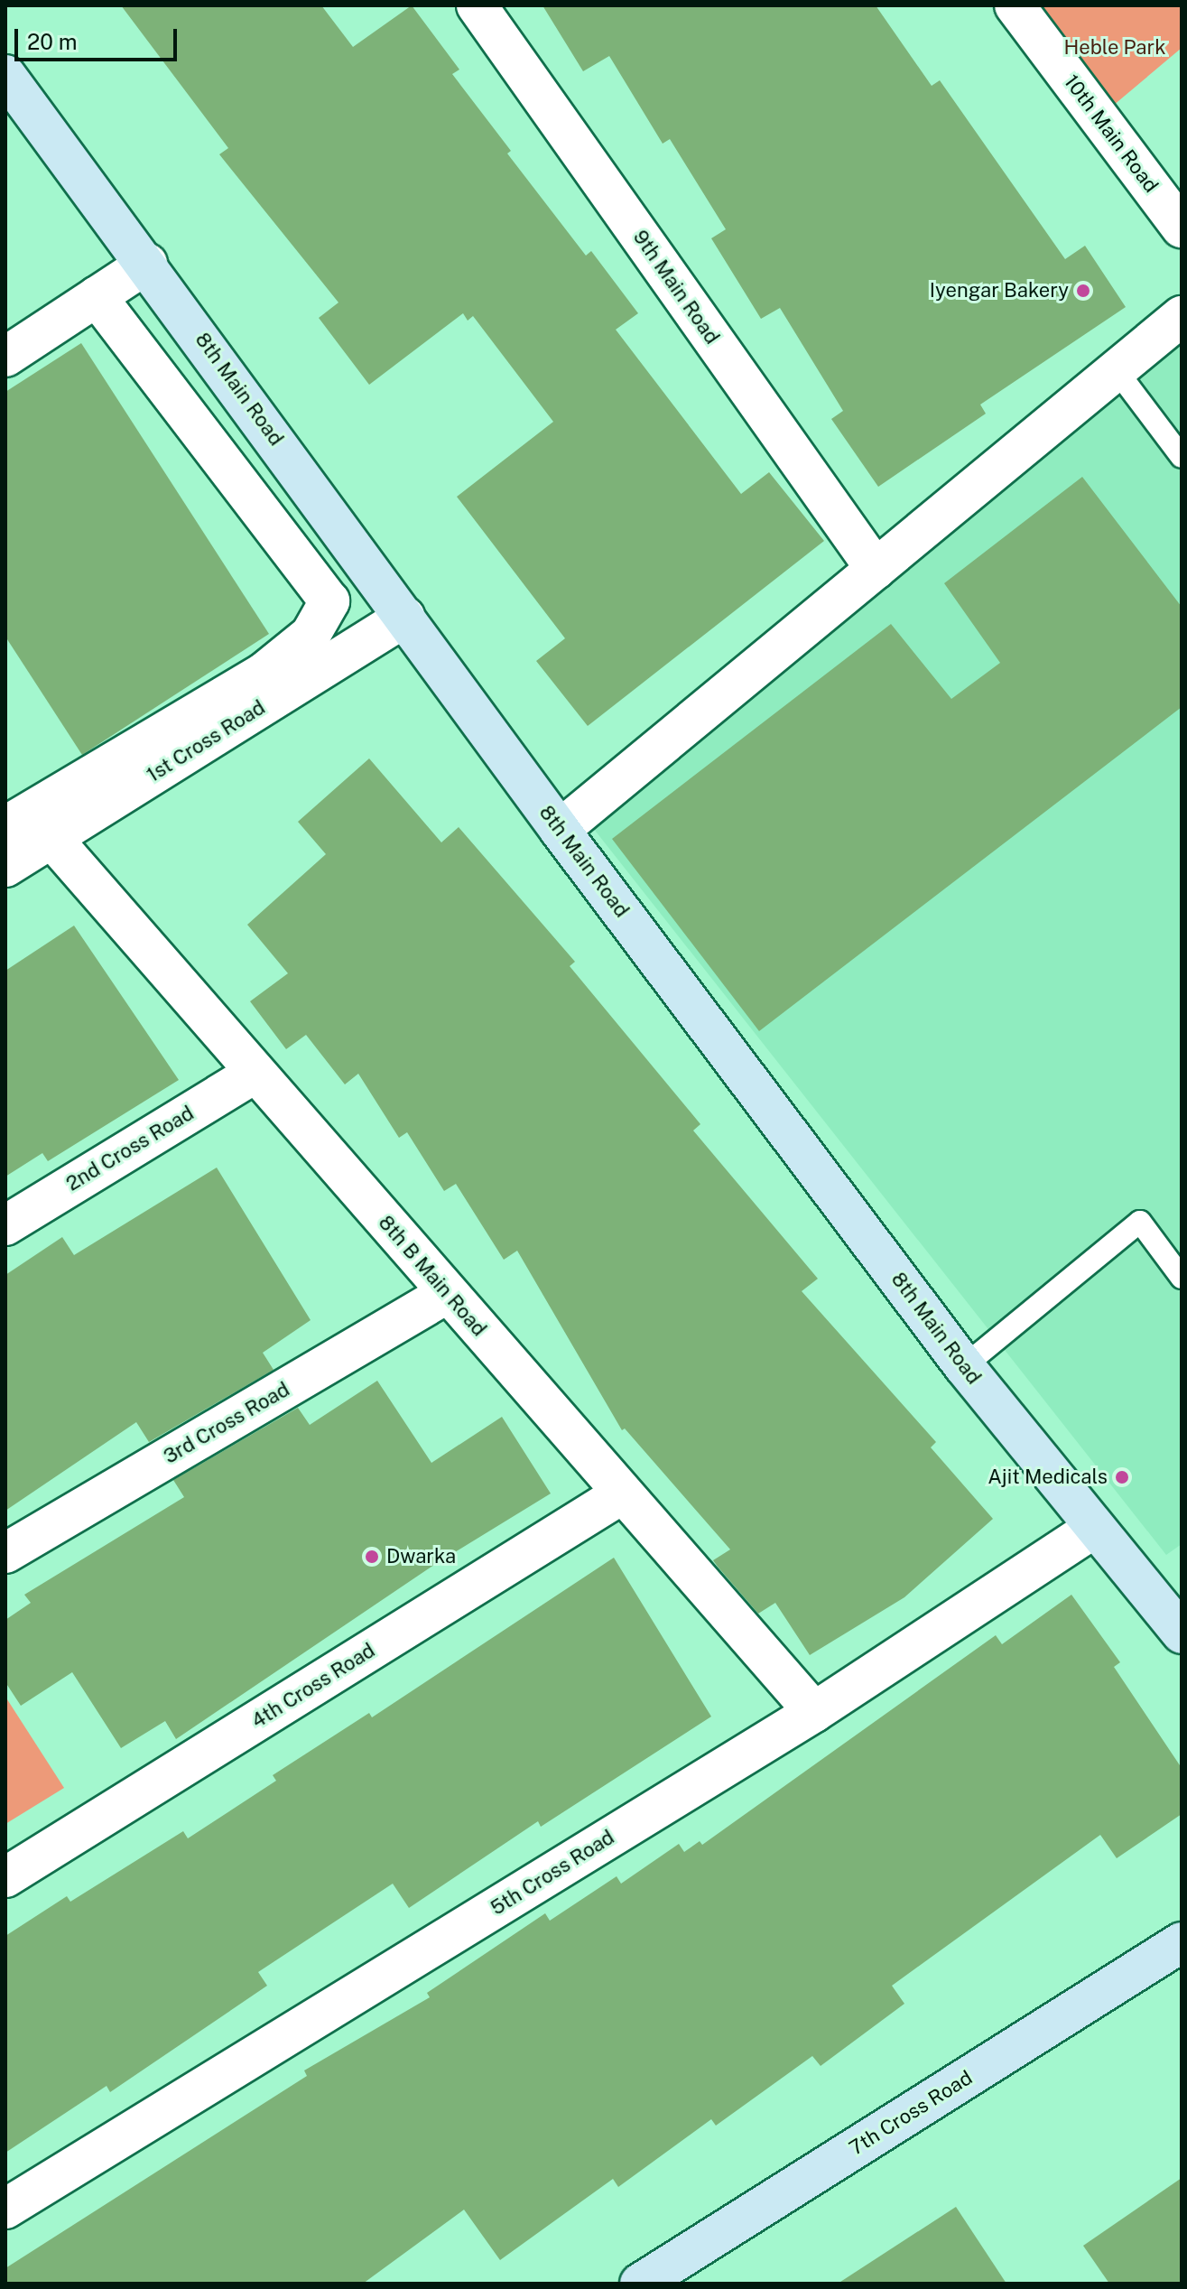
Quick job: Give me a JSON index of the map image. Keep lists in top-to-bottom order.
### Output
{
  "streets": {
    "street": [
      "10th Main Road",
      "9th Main Road",
      "8th Main Road",
      "1st Cross Road",
      "2nd Cross Road",
      "8th B Main Road",
      "3rd Cross Road",
      "4th Cross Road",
      "5th Cross Road",
      "7th Cross Road"
    ]
  },
  "crossings": [
    ["8th Main Road", "1st Cross Road"],
    ["8th Main Road", "5th Cross Road"],
    ["1st Cross Road", "8th B Main Road"],
    ["2nd Cross Road", "8th B Main Road"],
    ["8th B Main Road", "3rd Cross Road"],
    ["8th B Main Road", "4th Cross Road"],
    ["8th B Main Road", "5th Cross Road"]
  ],
  "parks": ["Heble Park"],
  "places": ["Iyengar Bakery", "Ajit Medicals", "Dwarka"],
  "scale_bar": "20 m"
}
